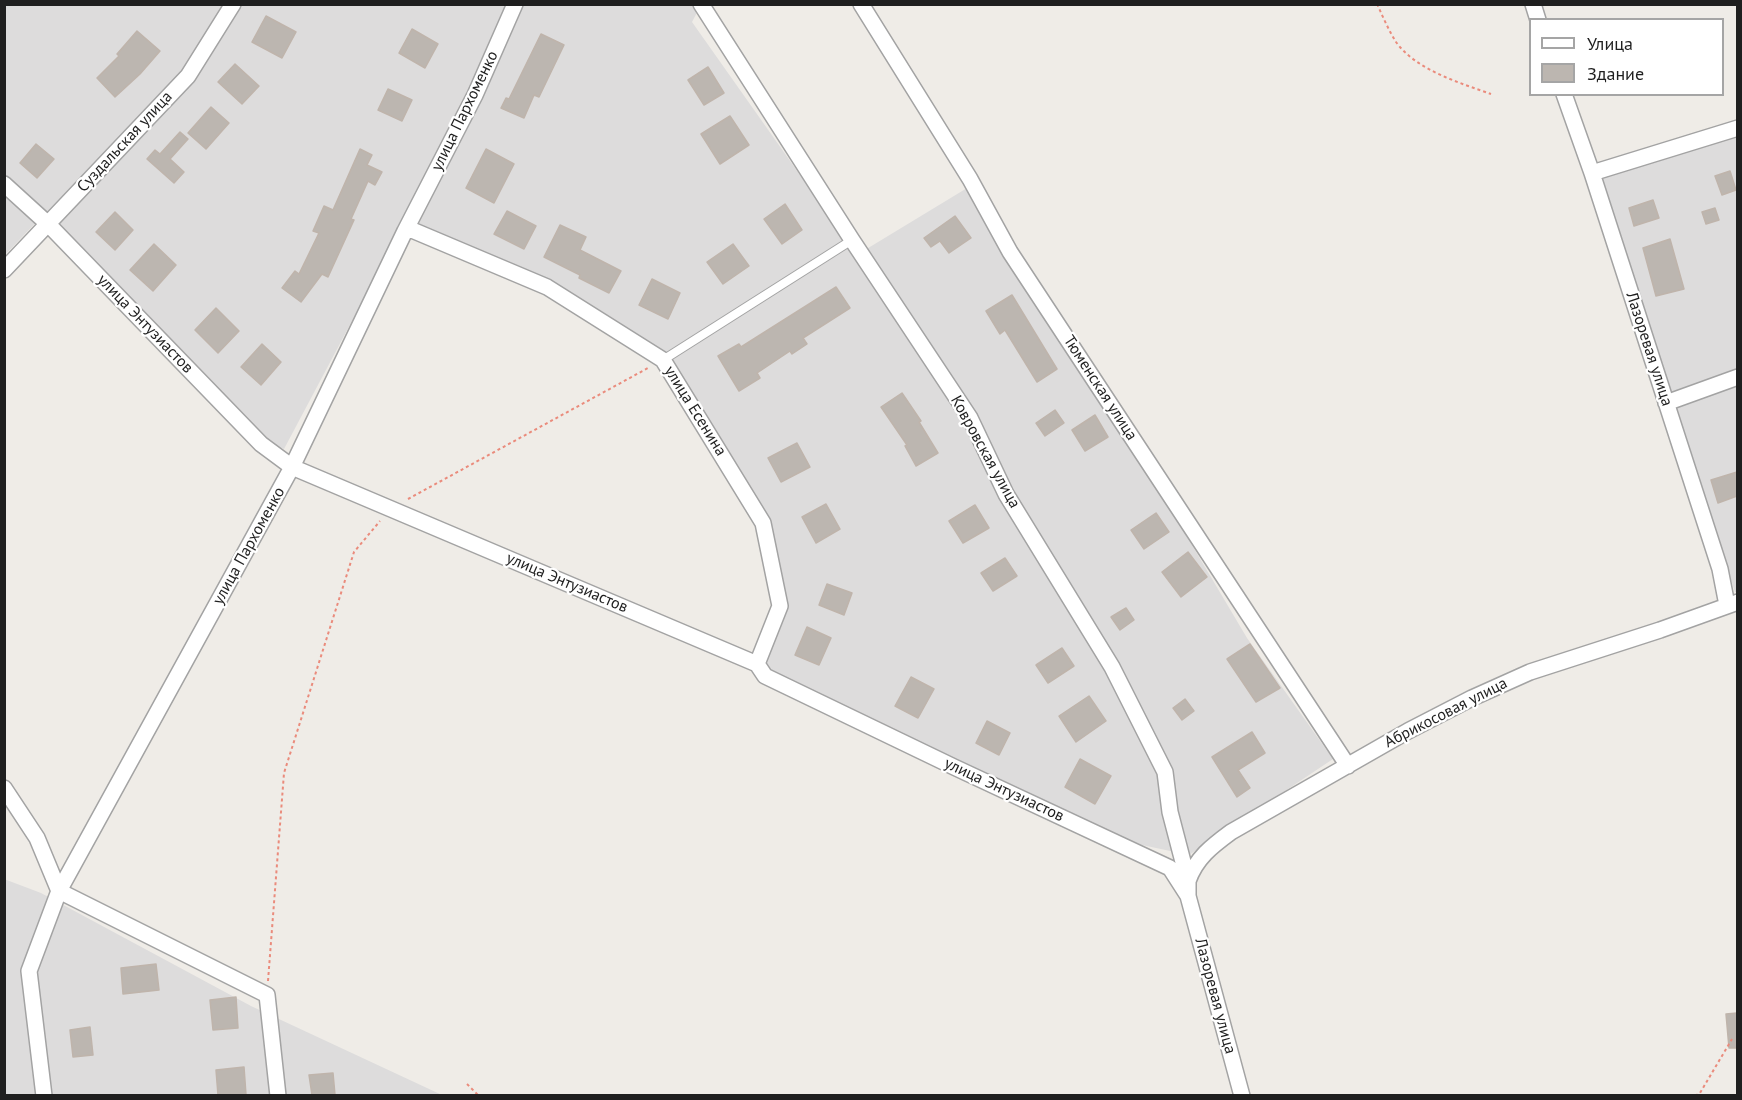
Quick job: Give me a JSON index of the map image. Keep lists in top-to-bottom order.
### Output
{
  "streets": {
    "street": [
      "улица Пархоменко",
      "Суздальская улица",
      "улица Энтузиастов",
      "Лазоревая улица",
      "Тюменская улица",
      "улица Есенина",
      "Ковровская улица",
      "Абрикосовая улица"
    ]
  },
  "crossings": [
    ["улица Пархоменко", "улица Энтузиастов"],
    ["улица Пархоменко", "улица Есенина"],
    ["Суздальская улица", "улица Энтузиастов"],
    ["улица Энтузиастов", "Лазоревая улица"],
    ["улица Энтузиастов", "улица Есенина"],
    ["улица Энтузиастов", "Ковровская улица"],
    ["улица Энтузиастов", "Абрикосовая улица"],
    ["Лазоревая улица", "Ковровская улица"],
    ["Лазоревая улица", "Абрикосовая улица"],
    ["Тюменская улица", "Абрикосовая улица"],
    ["Ковровская улица", "Абрикосовая улица"]
  ],
  "legend": ["Улица", "Здание"]
}
